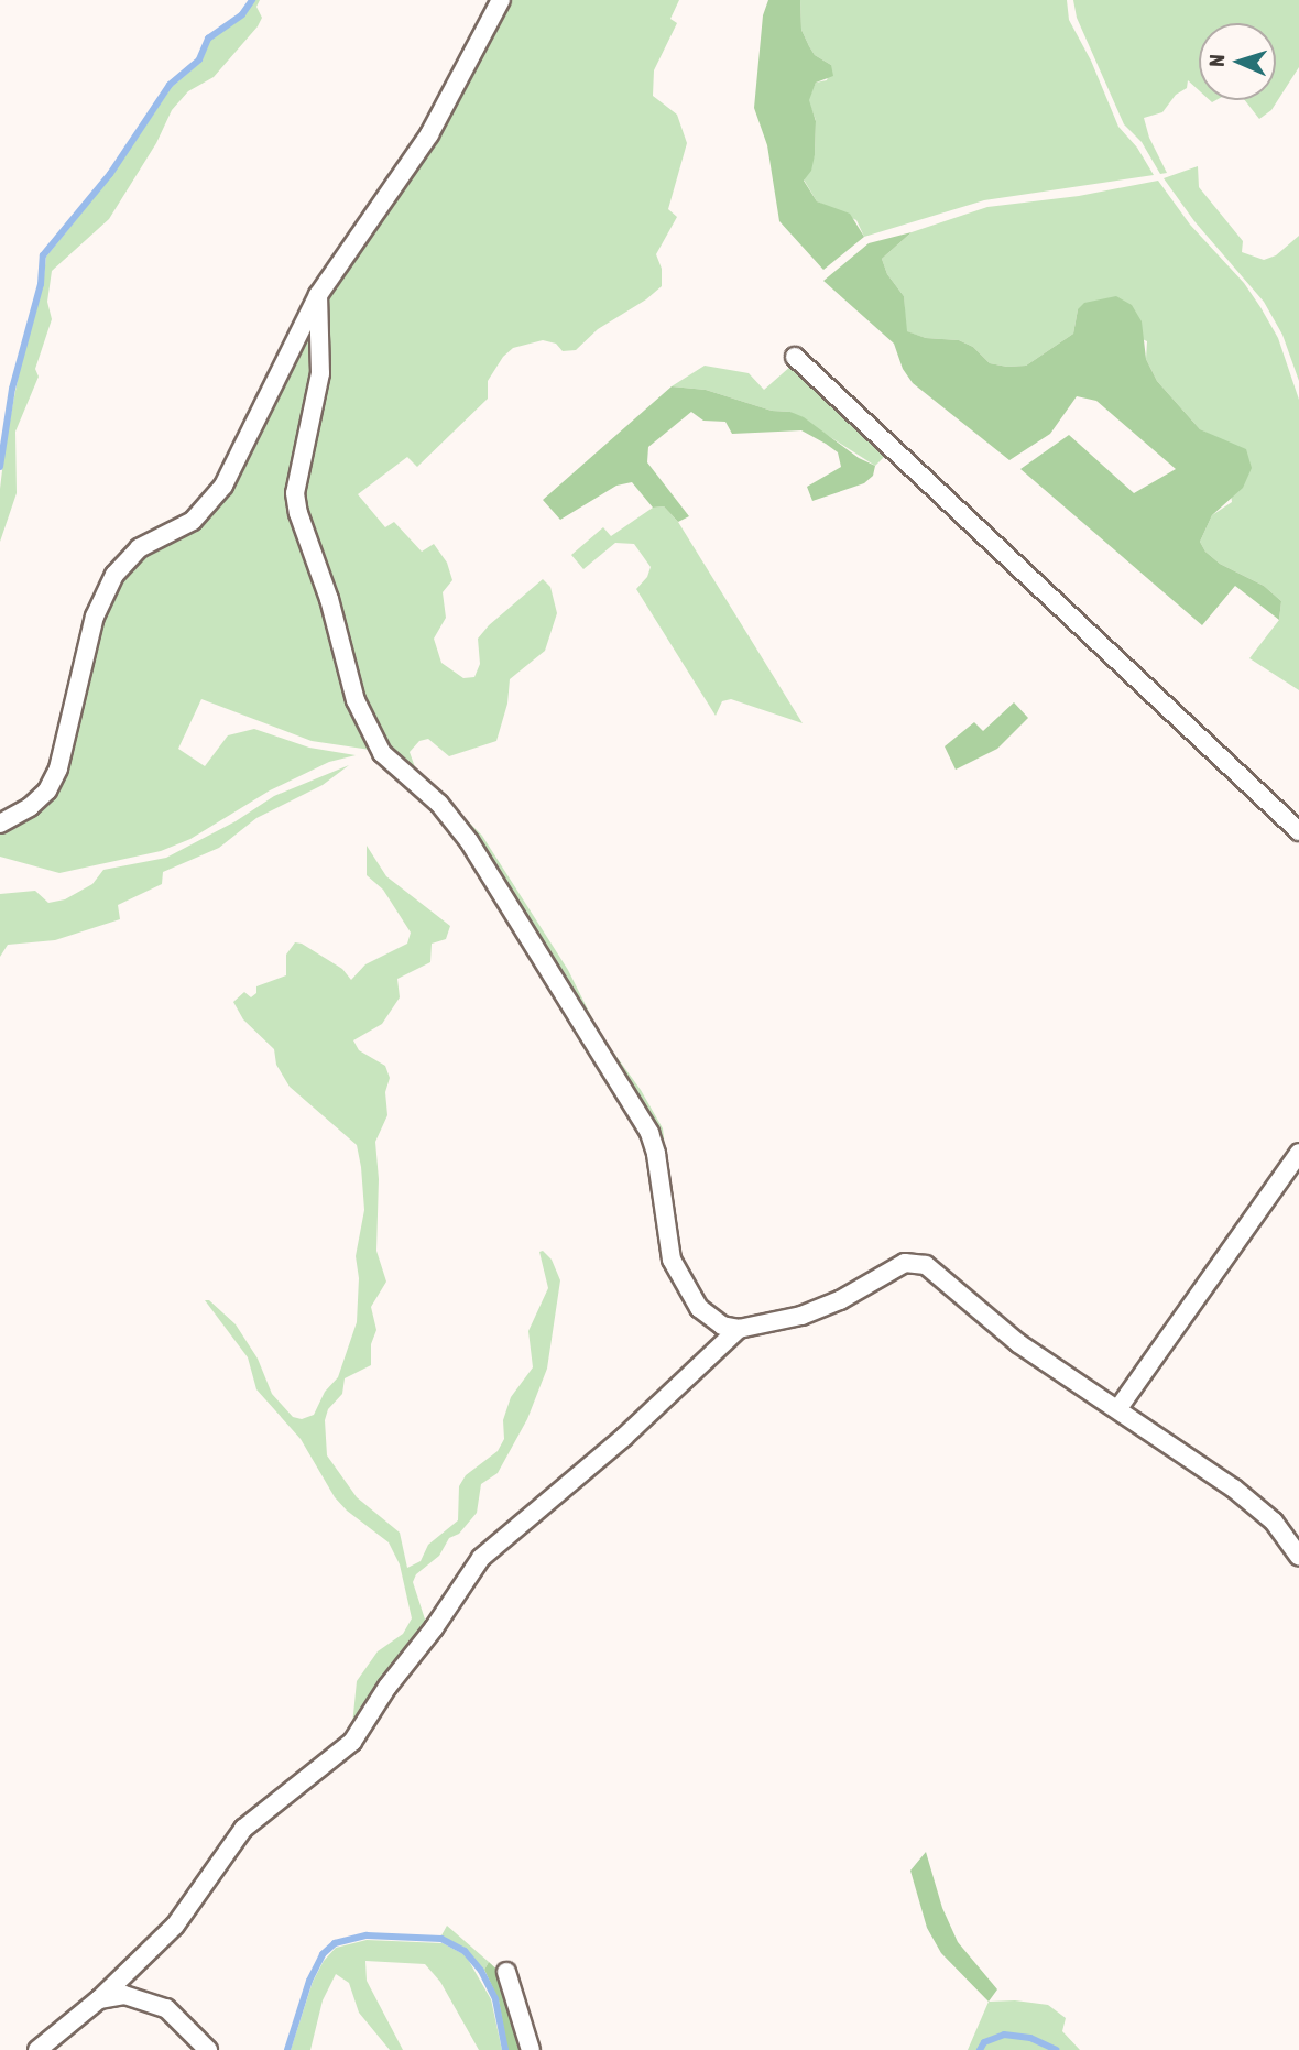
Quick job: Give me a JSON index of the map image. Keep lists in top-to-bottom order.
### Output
{
  "north": "left"
}
